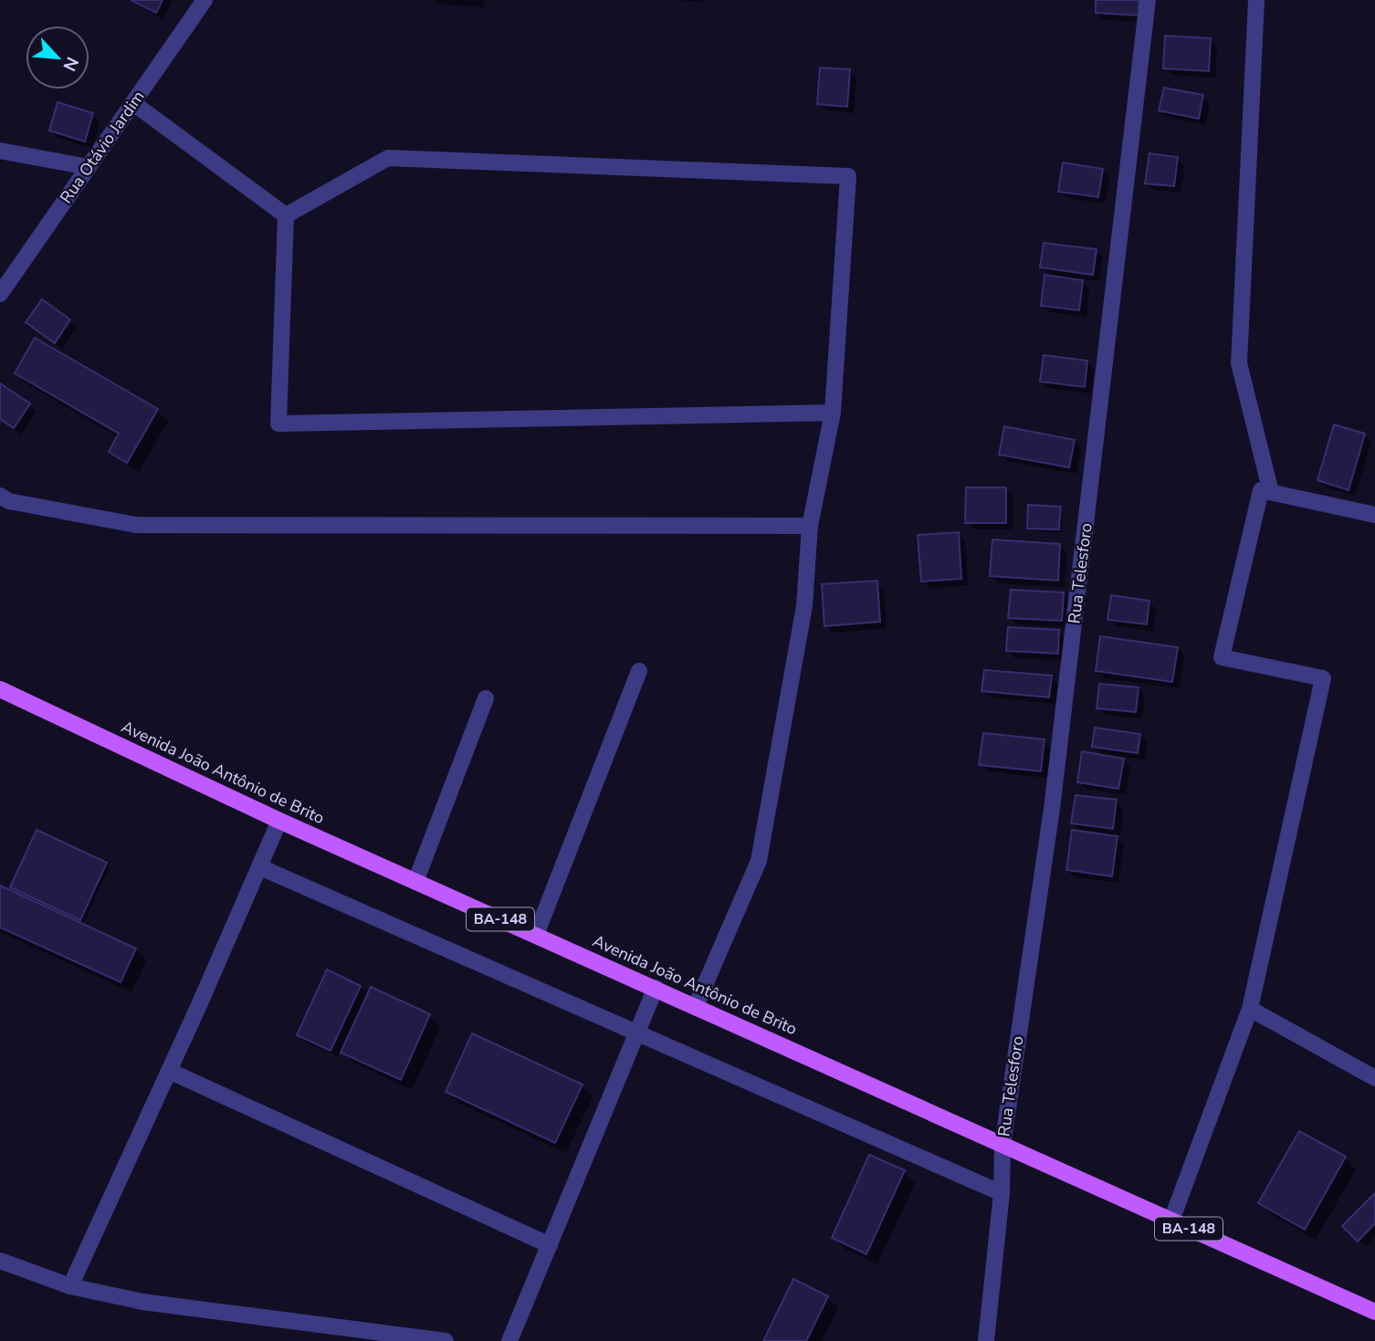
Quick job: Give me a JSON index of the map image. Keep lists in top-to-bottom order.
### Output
{
  "streets": {
    "main road": ["Avenida João Antônio de Brito", "BA-148"],
    "street": ["Rua Otávio Jardim", "Rua Telesforo"]
  },
  "crossings": [
    ["Rua Telesforo", "Avenida João Antônio de Brito"]
  ],
  "north": "bottom right"
}
